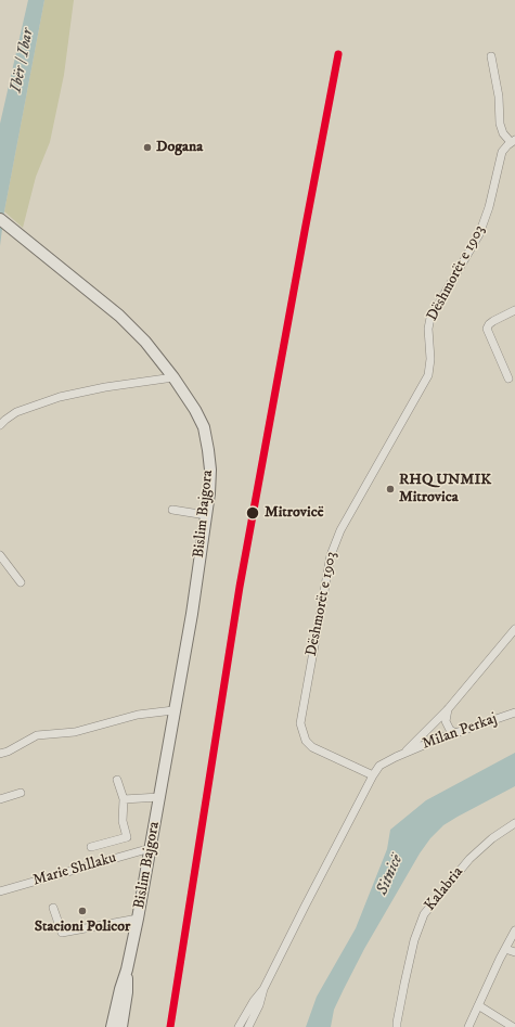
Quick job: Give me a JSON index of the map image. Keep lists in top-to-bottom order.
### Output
{
  "streets": {
    "main road": ["Bislim Bajgora"],
    "street": [
      "Dëshmorët e 1903",
      "Milan Perkaj",
      "Marie Shllaku",
      "Kalabria"
    ]
  },
  "crossings": [
    ["Dëshmorët e 1903", "Milan Perkaj"],
    ["Bislim Bajgora", "Marie Shllaku"]
  ],
  "water": ["Ibër / Ibar", "Sitnicë"],
  "places": [
    "Dogana",
    "RHQ UNMIK Mitrovica",
    "Mitrovicë",
    "Stacioni Policor"
  ]
}
